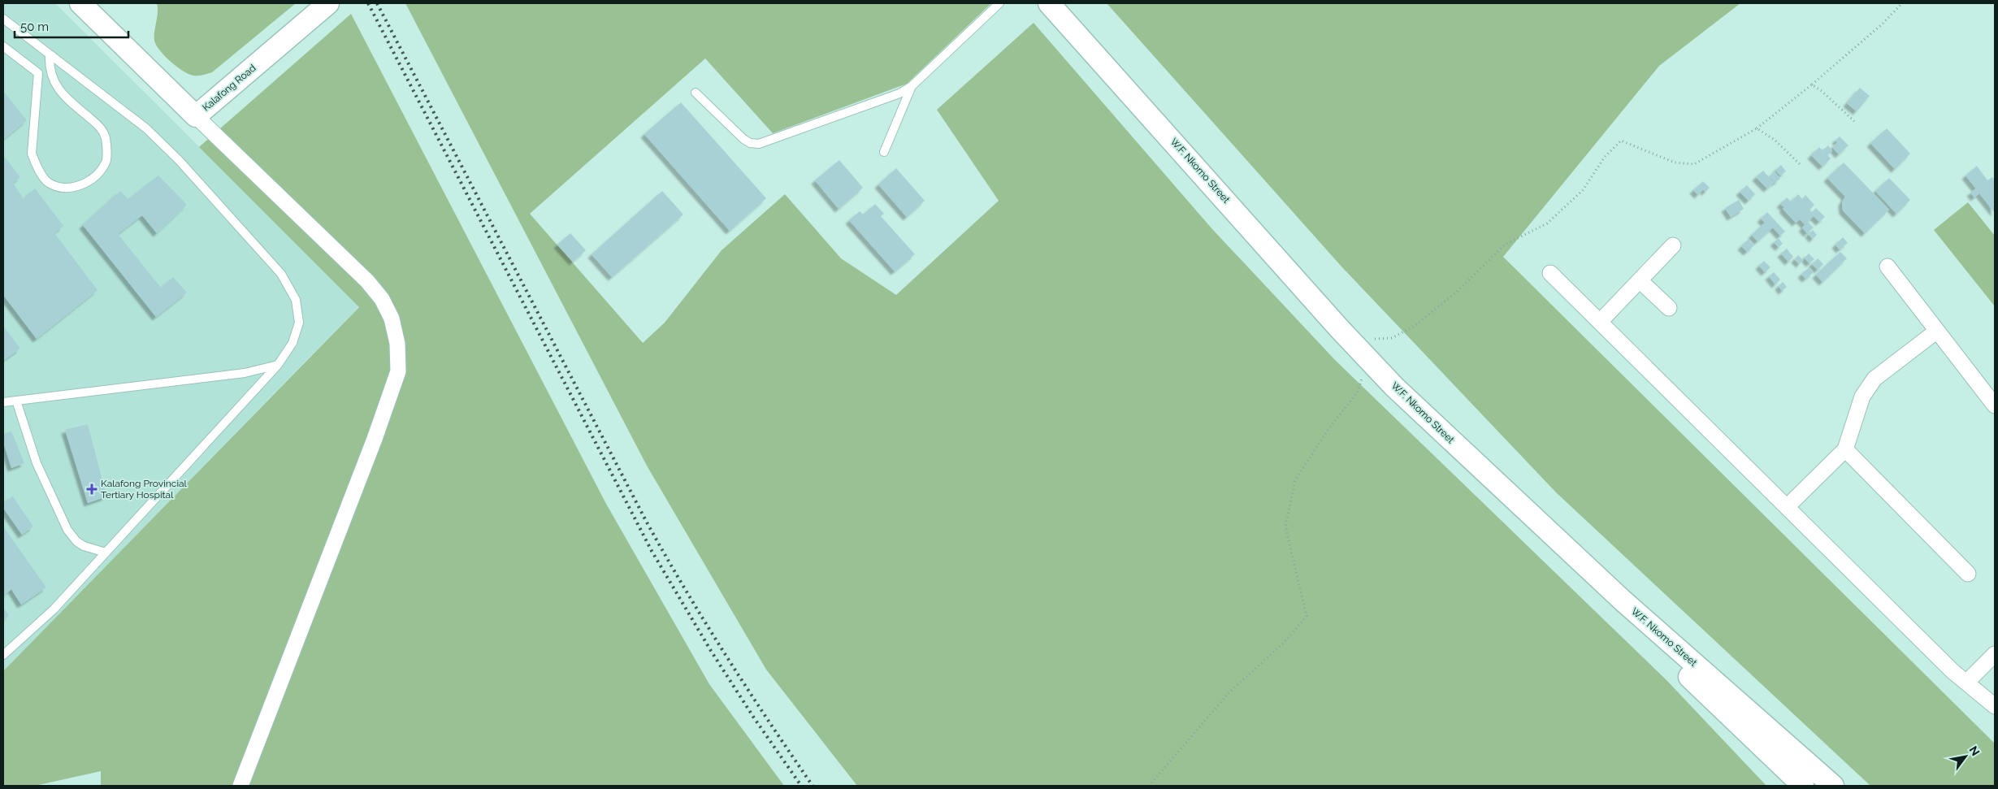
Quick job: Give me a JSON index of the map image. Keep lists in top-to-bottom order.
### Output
{
  "streets": {
    "main road": ["Kalafong Road", "W.F. Nkomo Street"]
  },
  "places": {
    "health": ["Kalafong Provincial Tertiary Hospital"]
  },
  "scale_bar": "50 m",
  "north": "top right"
}
